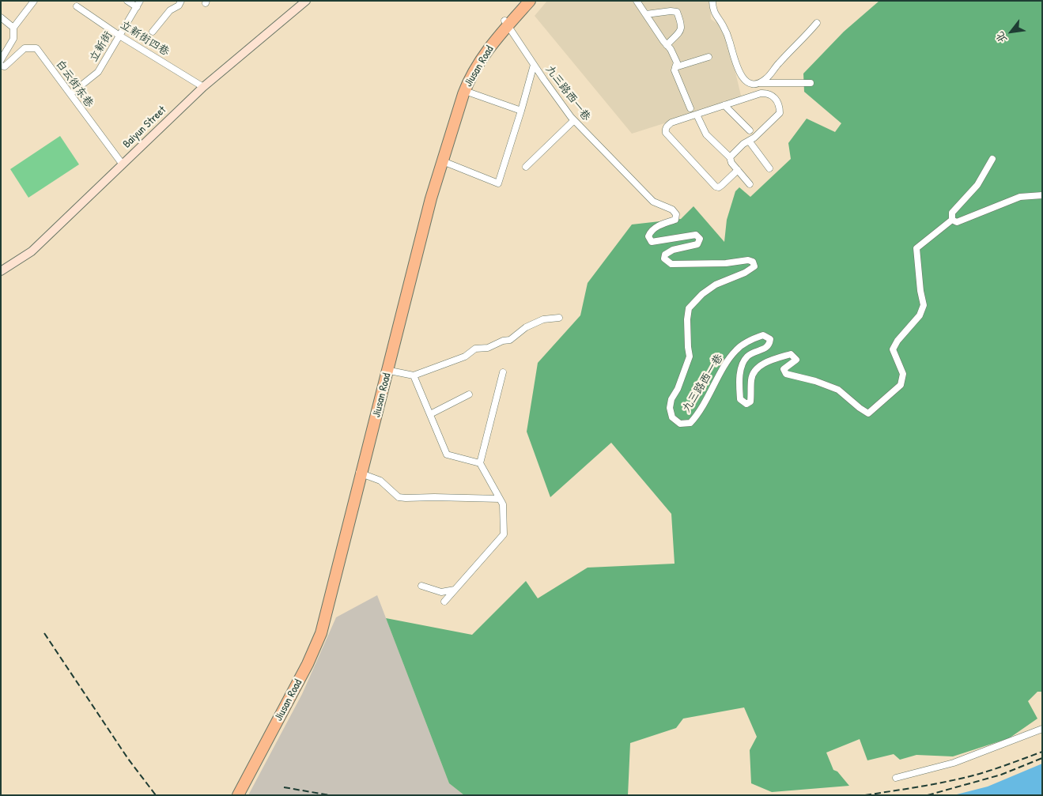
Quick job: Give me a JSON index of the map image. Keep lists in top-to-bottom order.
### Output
{
  "streets": {
    "highway": ["Jiusan Road"],
    "main road": ["Baiyun Street"],
    "street": [
      "立新街四巷",
      "立新街",
      "白云街东巷",
      "九三路西一巷"
    ]
  },
  "crossings": [
    ["立新街四巷", "立新街"],
    ["立新街四巷", "Baiyun Street"],
    ["立新街", "白云街东巷"],
    ["Jiusan Road", "九三路西一巷"],
    ["白云街东巷", "Baiyun Street"]
  ],
  "north": "bottom left"
}
